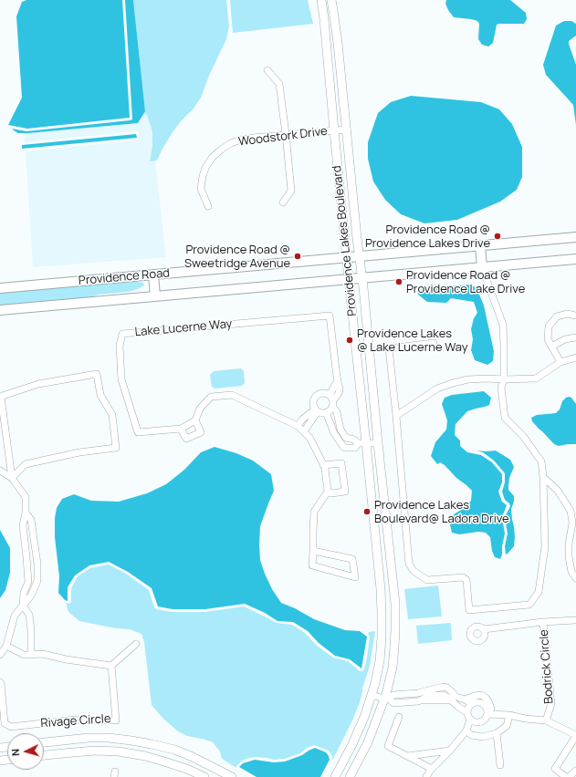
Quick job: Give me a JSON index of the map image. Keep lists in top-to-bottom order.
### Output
{
  "streets": {
    "main road": ["Providence Road"],
    "street": [
      "Woodstork Drive",
      "Providence Lakes Boulevard",
      "Lake Lucerne Way",
      "Bodrick Circle",
      "Rivage Circle"
    ]
  },
  "crossings": [
    ["Woodstork Drive", "Providence Lakes Boulevard"],
    ["Providence Lakes Boulevard", "Providence Road"]
  ],
  "places": [
    "Providence Road @ Providence Lakes Drive",
    "Providence Road @ Sweetridge Avenue",
    "Providence Road @ Providence Lake Drive",
    "Providence Lakes @ Lake Lucerne Way",
    "Providence Lakes Boulevard@ Ladora Drive"
  ],
  "north": "left"
}
